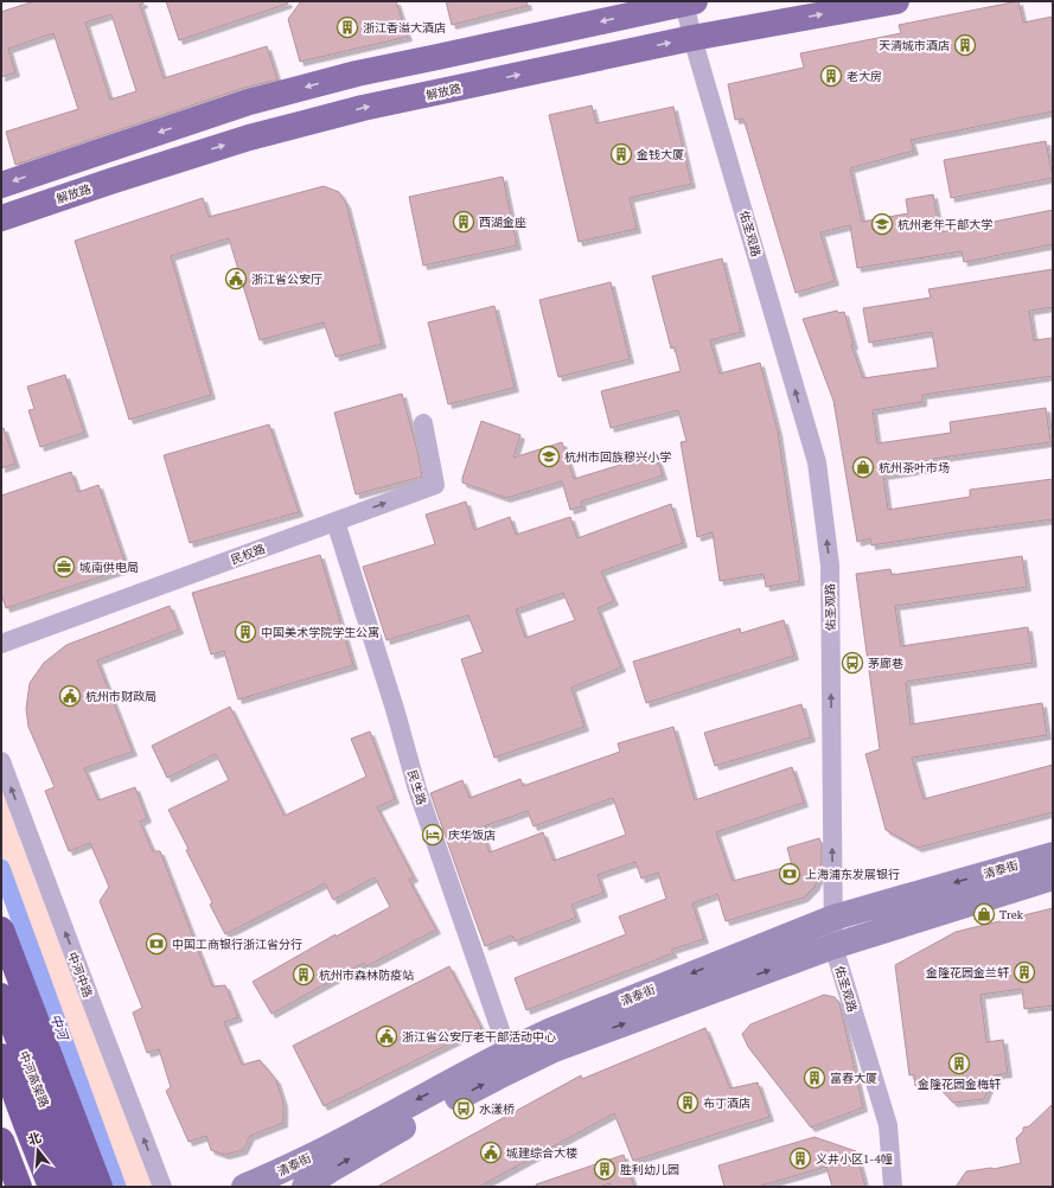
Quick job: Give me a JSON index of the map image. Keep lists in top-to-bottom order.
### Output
{
  "streets": {
    "highway": ["中河高架路"],
    "main road": ["解放路", "清泰街"],
    "street": [
      "佑圣观路",
      "民权路",
      "民生路",
      "中河中路"
    ]
  },
  "crossings": [
    ["解放路", "佑圣观路"],
    ["佑圣观路", "清泰街"],
    ["民权路", "民生路"],
    ["民生路", "清泰街"]
  ],
  "one_way": ["佑圣观路", "中河中路"],
  "water": ["中河"],
  "places": {
    "building": [
      "浙江香溢大酒店",
      "天清城市酒店",
      "老大房",
      "金钱大厦",
      "西湖金座",
      "中国美术学院学生公寓",
      "金隆花园金兰轩",
      "杭州市森林防疫站",
      "金隆花园金梅轩",
      "富春大厦",
      "布丁酒店",
      "义井小区1-4幢",
      "胜利幼儿园"
    ],
    "school or university": ["杭州老年干部大学", "杭州市回族穆兴小学"],
    "public building": [
      "浙江省公安厅",
      "杭州市财政局",
      "浙江省公安厅老干部活动中心",
      "城建综合大楼"
    ],
    "shop": ["杭州茶叶市场", "Trek"],
    "office": ["城南供电局"],
    "bus stop": ["茅廊巷", "水漾桥"],
    "hotel": ["庆华饭店"],
    "bank": ["上海浦东发展银行", "中国工商银行浙江省分行"]
  },
  "north": "top"
}
